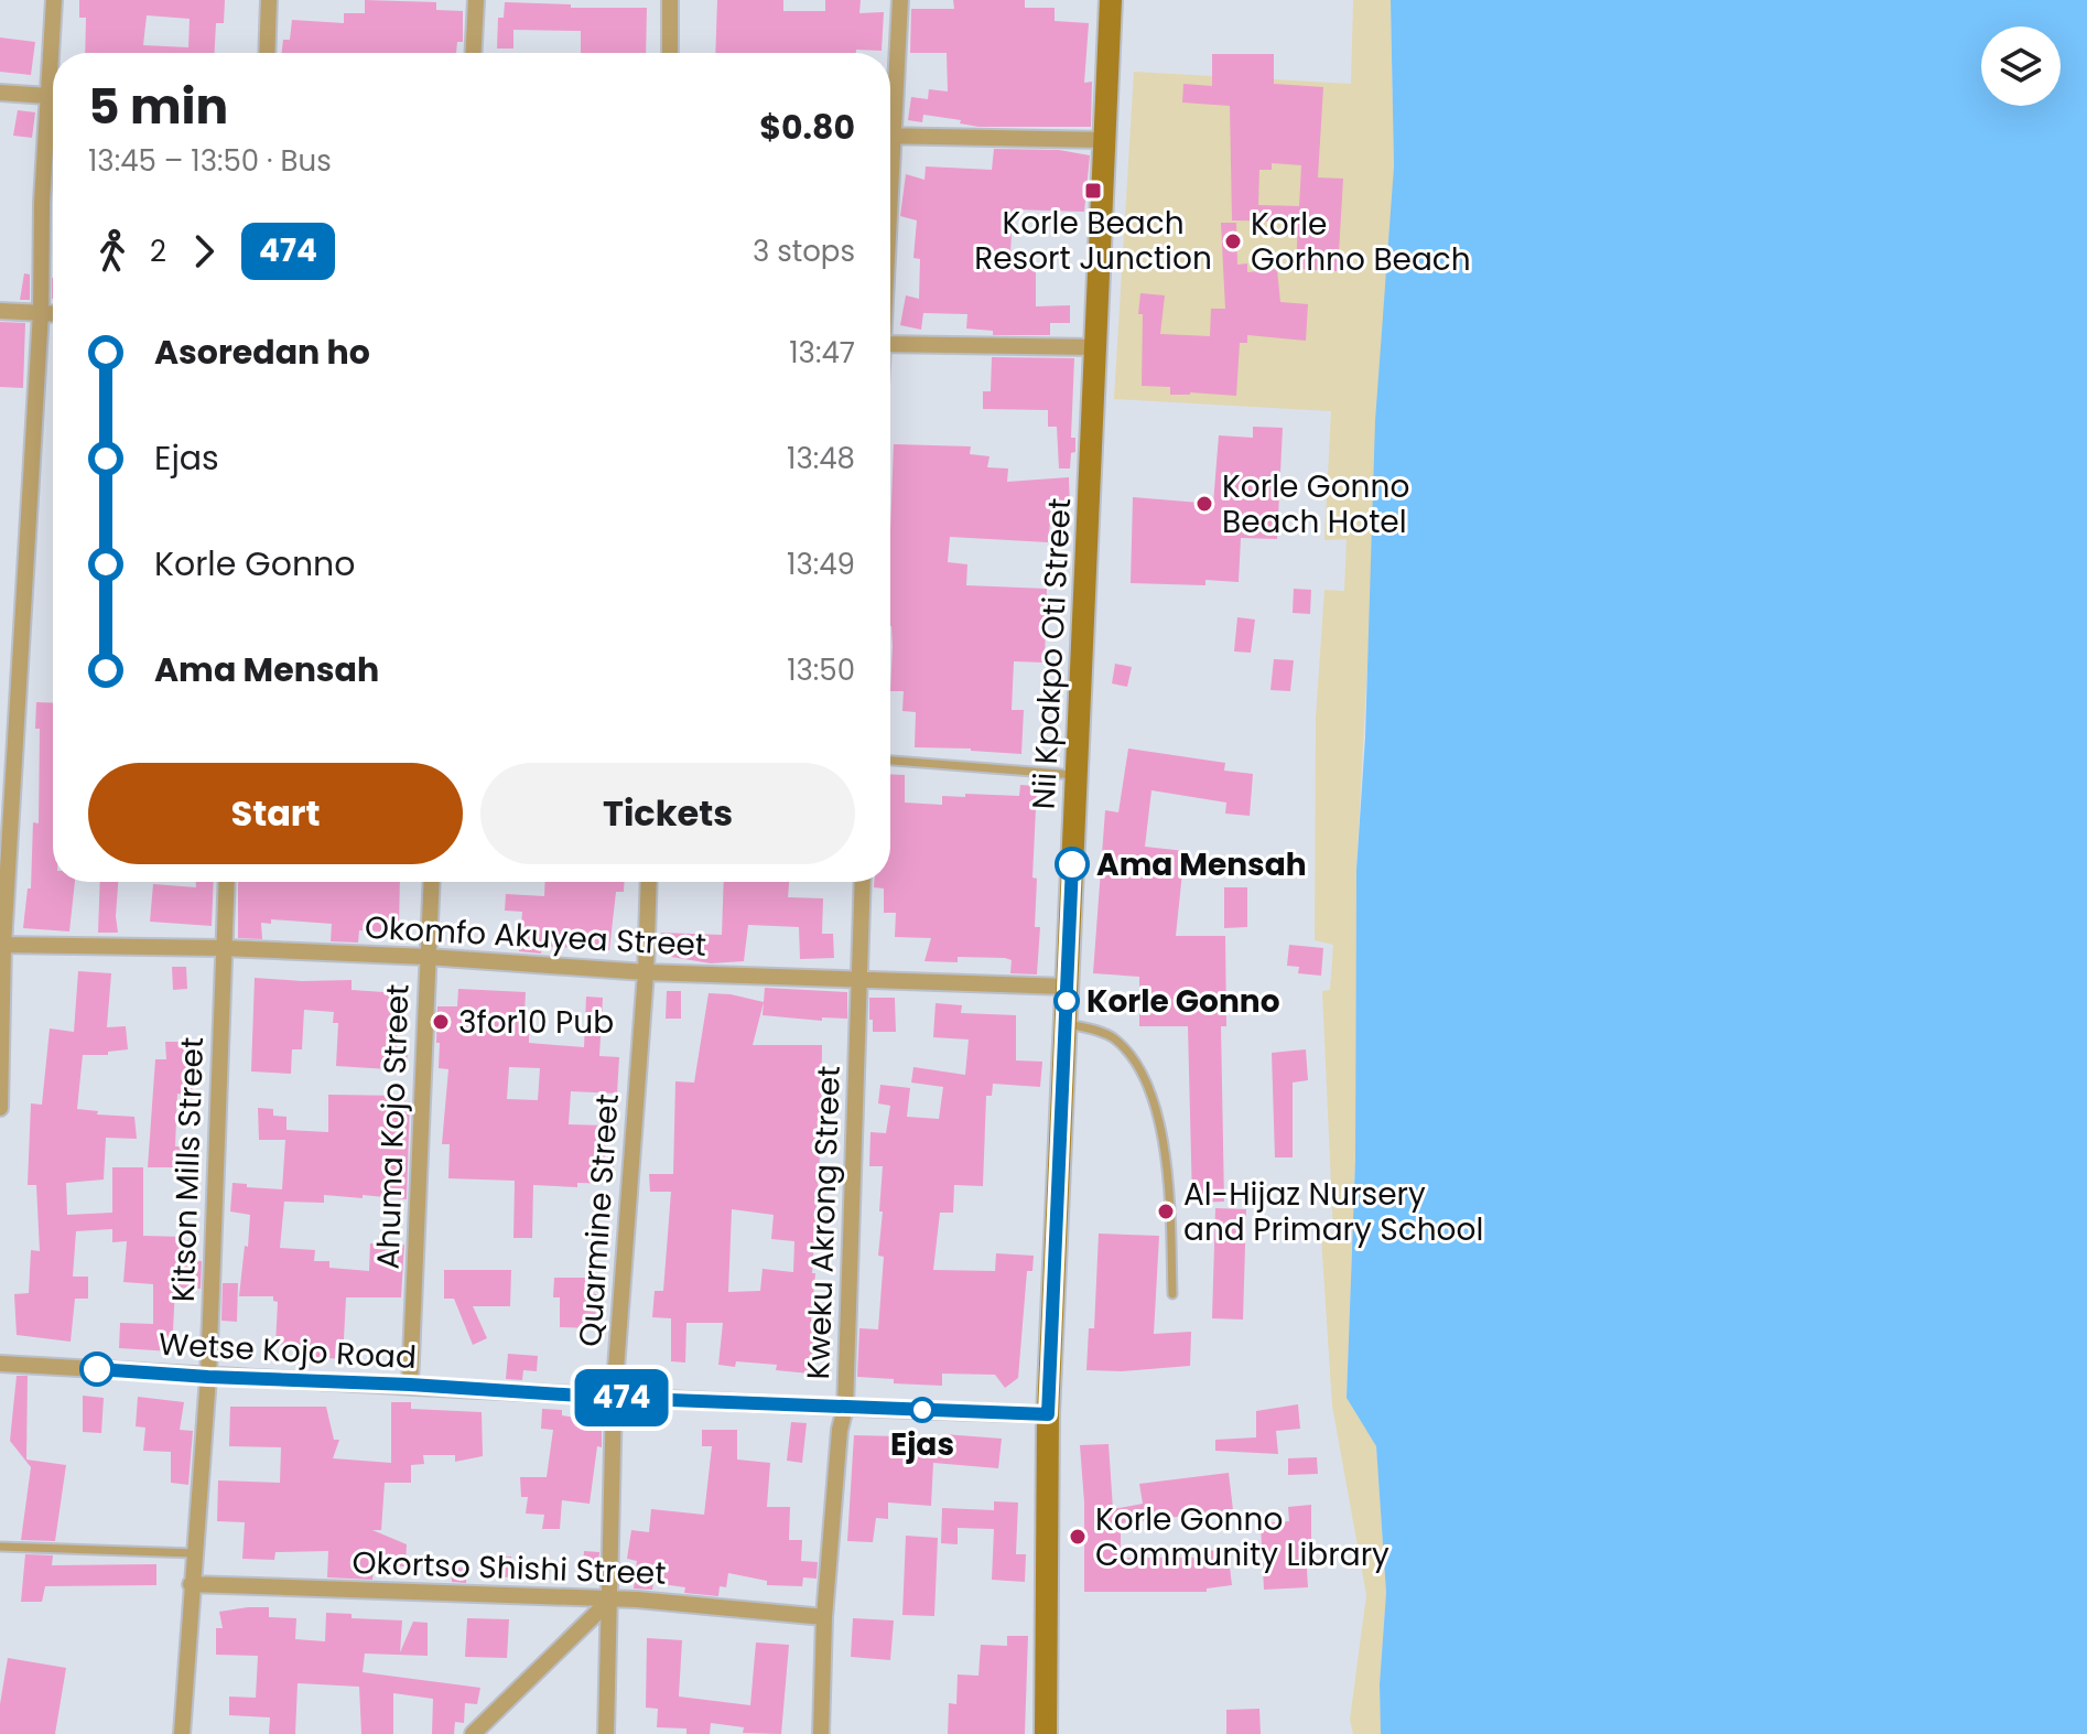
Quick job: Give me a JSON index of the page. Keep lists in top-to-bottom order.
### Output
{
  "streets": {
    "main road": ["Nii Kpakpo Oti Street"],
    "street": [
      "Okomfo Akuyea Street",
      "Ahuma Kojo Street",
      "Kitson Mills Street",
      "Quarmine Street",
      "Kweku Akrong Street",
      "Wetse Kojo Road",
      "Okortso Shishi Street"
    ]
  },
  "crossings": [
    ["Nii Kpakpo Oti Street", "Okomfo Akuyea Street"],
    ["Nii Kpakpo Oti Street", "Wetse Kojo Road"],
    ["Okomfo Akuyea Street", "Ahuma Kojo Street"],
    ["Okomfo Akuyea Street", "Kitson Mills Street"],
    ["Okomfo Akuyea Street", "Quarmine Street"],
    ["Okomfo Akuyea Street", "Kweku Akrong Street"],
    ["Ahuma Kojo Street", "Wetse Kojo Road"],
    ["Kitson Mills Street", "Wetse Kojo Road"],
    ["Kitson Mills Street", "Okortso Shishi Street"],
    ["Quarmine Street", "Wetse Kojo Road"],
    ["Quarmine Street", "Okortso Shishi Street"],
    ["Kweku Akrong Street", "Wetse Kojo Road"],
    ["Kweku Akrong Street", "Okortso Shishi Street"]
  ],
  "places": {
    "transit": ["Korle Beach Resort Junction"],
    "other": [
      "Korle Gorhno Beach",
      "Korle Gonno Beach Hotel",
      "Ama Mensah",
      "Korle Gonno",
      "3for10 Pub",
      "Al-Hijaz Nursery and Primary School",
      "Ejas",
      "Korle Gonno Community Library"
    ]
  },
  "lines": ["bus line 474"],
  "page": {
    "on_map": "474",
    "heading": ["5 min", "13:45 – 13:50 · Bus", "$0.80"],
    "legs": ["2", "474", "3 stops"],
    "list": [
      {
        "name": "Asoredan ho",
        "value": "13:47"
      },
      {
        "name": "Ejas",
        "value": "13:48"
      },
      {
        "name": "Korle Gonno",
        "value": "13:49"
      },
      {
        "name": "Ama Mensah",
        "value": "13:50"
      }
    ],
    "buttons": ["Start", "Tickets"]
  }
}
